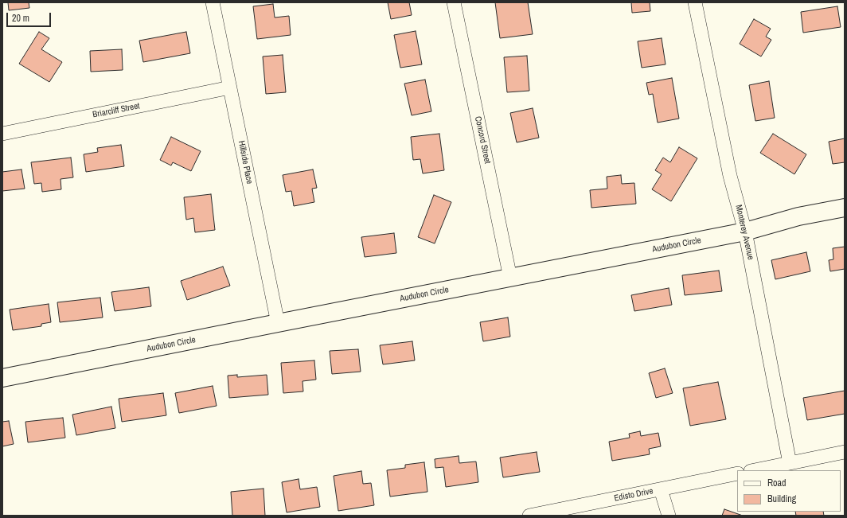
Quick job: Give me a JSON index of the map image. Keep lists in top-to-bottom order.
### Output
{
  "streets": {
    "street": [
      "Briarcliff Street",
      "Concord Street",
      "Hillside Place",
      "Monterey Avenue",
      "Audubon Circle",
      "Edisto Drive"
    ]
  },
  "crossings": [
    ["Briarcliff Street", "Hillside Place"],
    ["Concord Street", "Audubon Circle"],
    ["Hillside Place", "Audubon Circle"],
    ["Monterey Avenue", "Audubon Circle"]
  ],
  "legend": ["Road", "Building"],
  "scale_bar": "20 m"
}
